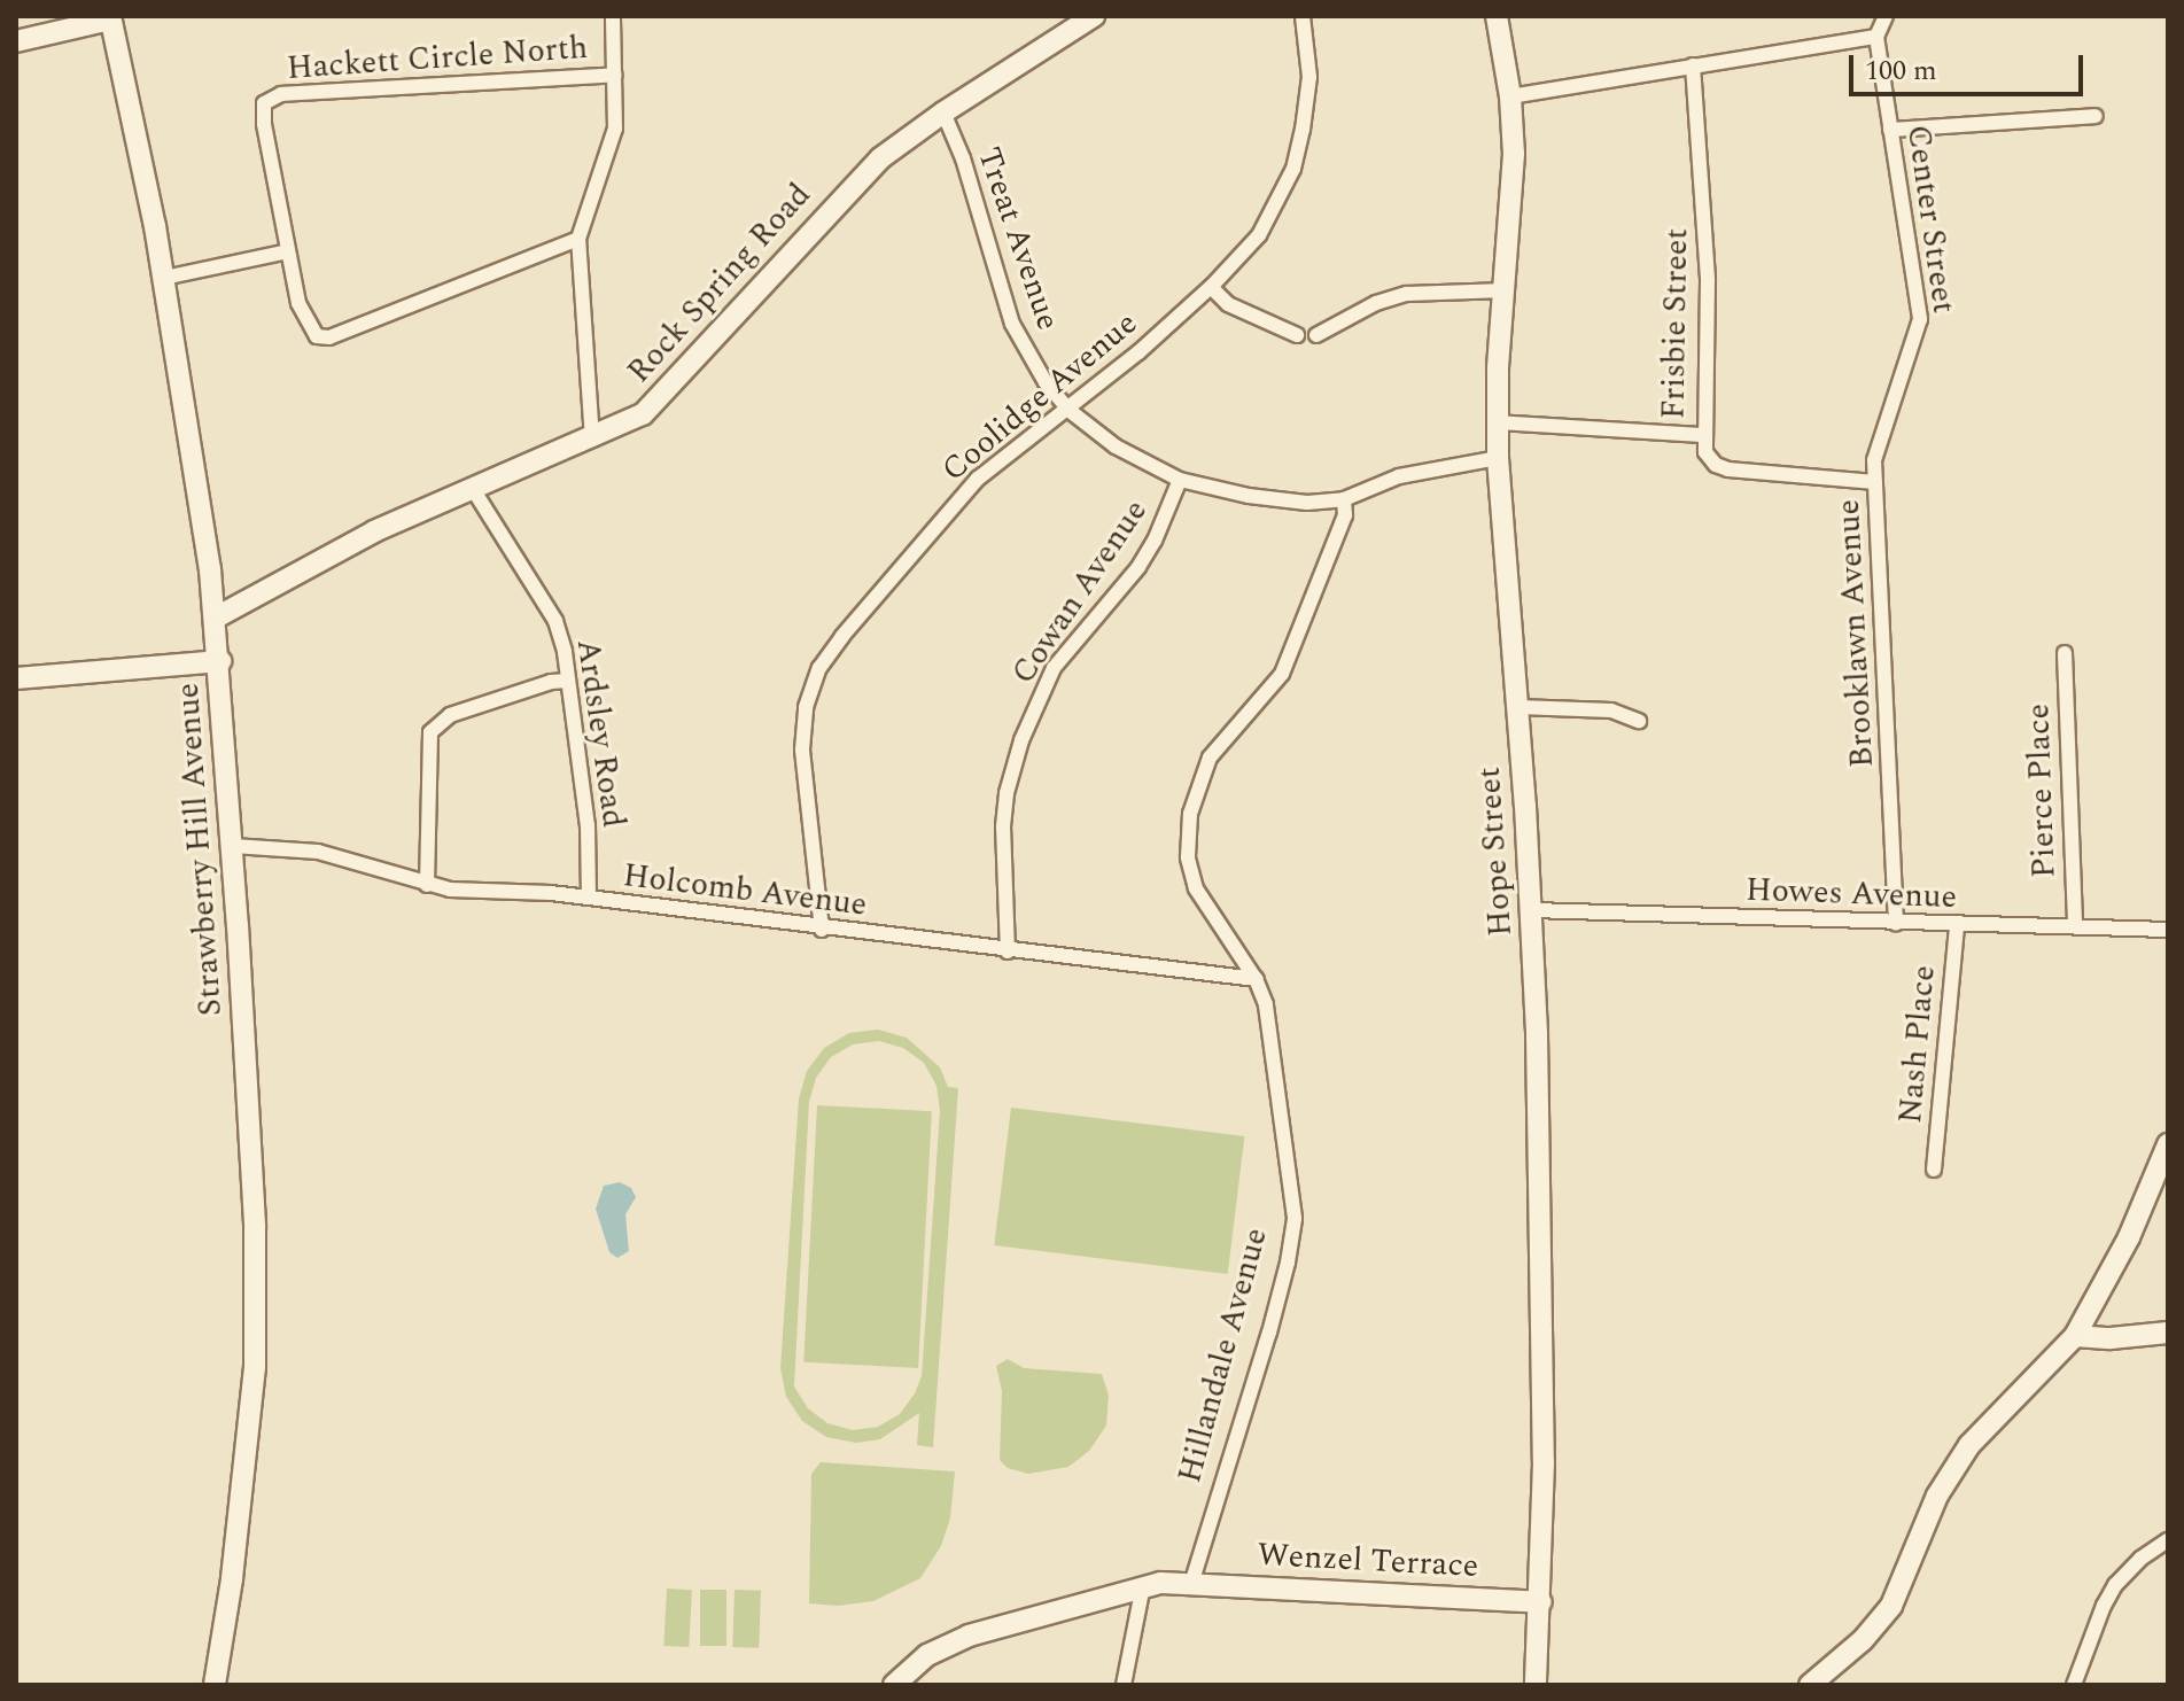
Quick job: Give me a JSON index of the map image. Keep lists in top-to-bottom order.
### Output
{
  "streets": {
    "main road": [
      "Rock Spring Road",
      "Strawberry Hill Avenue",
      "Hope Street",
      "Wenzel Terrace"
    ],
    "street": [
      "Hackett Circle North",
      "Center Street",
      "Treat Avenue",
      "Frisbie Street",
      "Coolidge Avenue",
      "Cowan Avenue",
      "Brooklawn Avenue",
      "Ardsley Road",
      "Pierce Place",
      "Holcomb Avenue",
      "Howes Avenue",
      "Nash Place",
      "Hillandale Avenue"
    ]
  },
  "crossings": [
    ["Center Street", "Brooklawn Avenue"],
    ["Treat Avenue", "Rock Spring Road"],
    ["Treat Avenue", "Coolidge Avenue"],
    ["Treat Avenue", "Cowan Avenue"],
    ["Treat Avenue", "Hope Street"],
    ["Treat Avenue", "Hillandale Avenue"],
    ["Rock Spring Road", "Ardsley Road"],
    ["Rock Spring Road", "Strawberry Hill Avenue"],
    ["Frisbie Street", "Brooklawn Avenue"],
    ["Frisbie Street", "Hope Street"],
    ["Coolidge Avenue", "Holcomb Avenue"],
    ["Cowan Avenue", "Holcomb Avenue"],
    ["Brooklawn Avenue", "Howes Avenue"],
    ["Ardsley Road", "Holcomb Avenue"],
    ["Pierce Place", "Howes Avenue"],
    ["Strawberry Hill Avenue", "Holcomb Avenue"],
    ["Hope Street", "Howes Avenue"],
    ["Hope Street", "Wenzel Terrace"],
    ["Holcomb Avenue", "Hillandale Avenue"],
    ["Howes Avenue", "Nash Place"],
    ["Hillandale Avenue", "Wenzel Terrace"]
  ],
  "scale_bar": "100 m"
}
